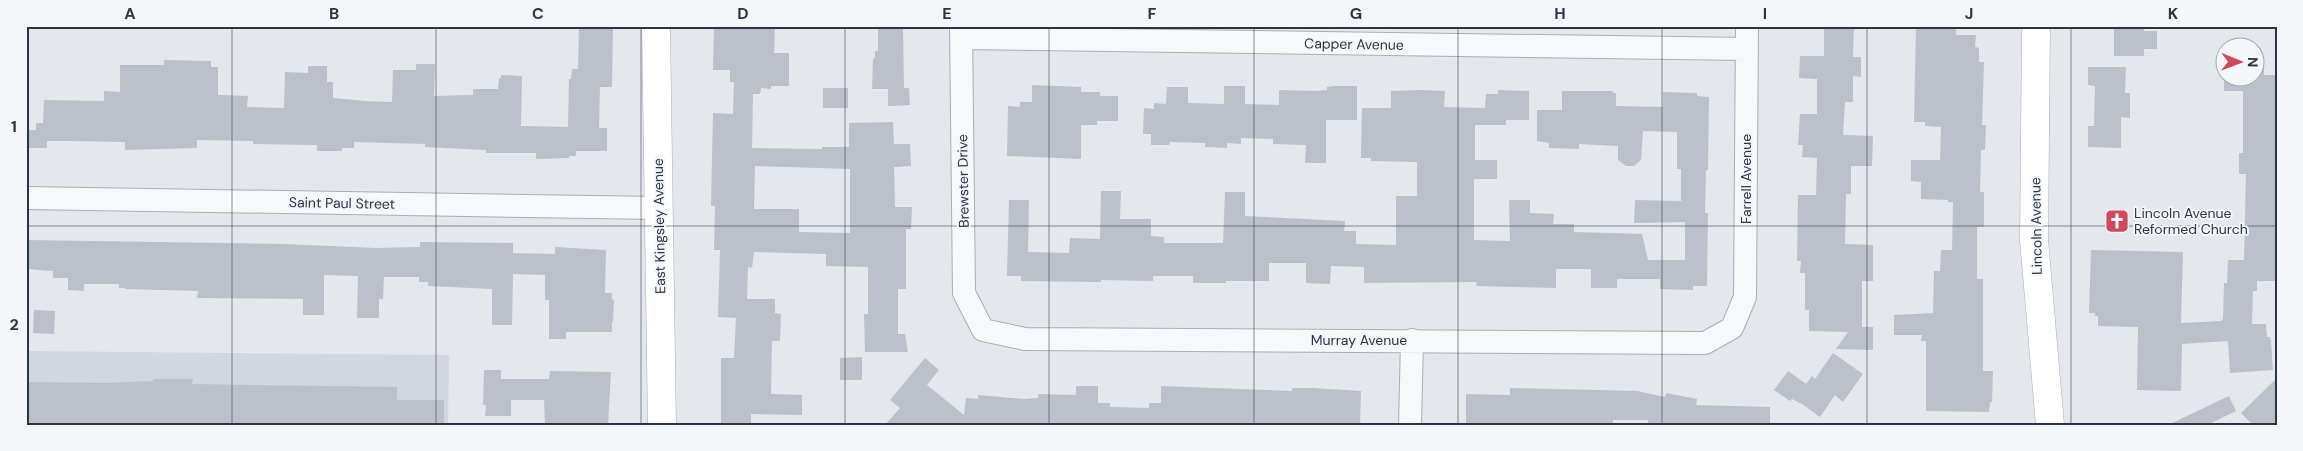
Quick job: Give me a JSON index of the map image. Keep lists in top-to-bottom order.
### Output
{
  "streets": {
    "street": [
      "Capper Avenue",
      "Farrell Avenue",
      "Brewster Drive",
      "Saint Paul Street",
      "East Kingsley Avenue",
      "Lincoln Avenue",
      "Murray Avenue"
    ]
  },
  "crossings": [
    ["Capper Avenue", "Farrell Avenue"],
    ["Capper Avenue", "Brewster Drive"],
    ["Farrell Avenue", "Murray Avenue"],
    ["Brewster Drive", "Murray Avenue"],
    ["Saint Paul Street", "East Kingsley Avenue"]
  ],
  "places": {
    "church": ["Lincoln Avenue Reformed Church"]
  },
  "north": "right",
  "grid": {
    "columns": [
      "A",
      "B",
      "C",
      "D",
      "E",
      "F",
      "G",
      "H",
      "I",
      "J",
      "K"
    ],
    "rows": ["1", "2"]
  }
}
